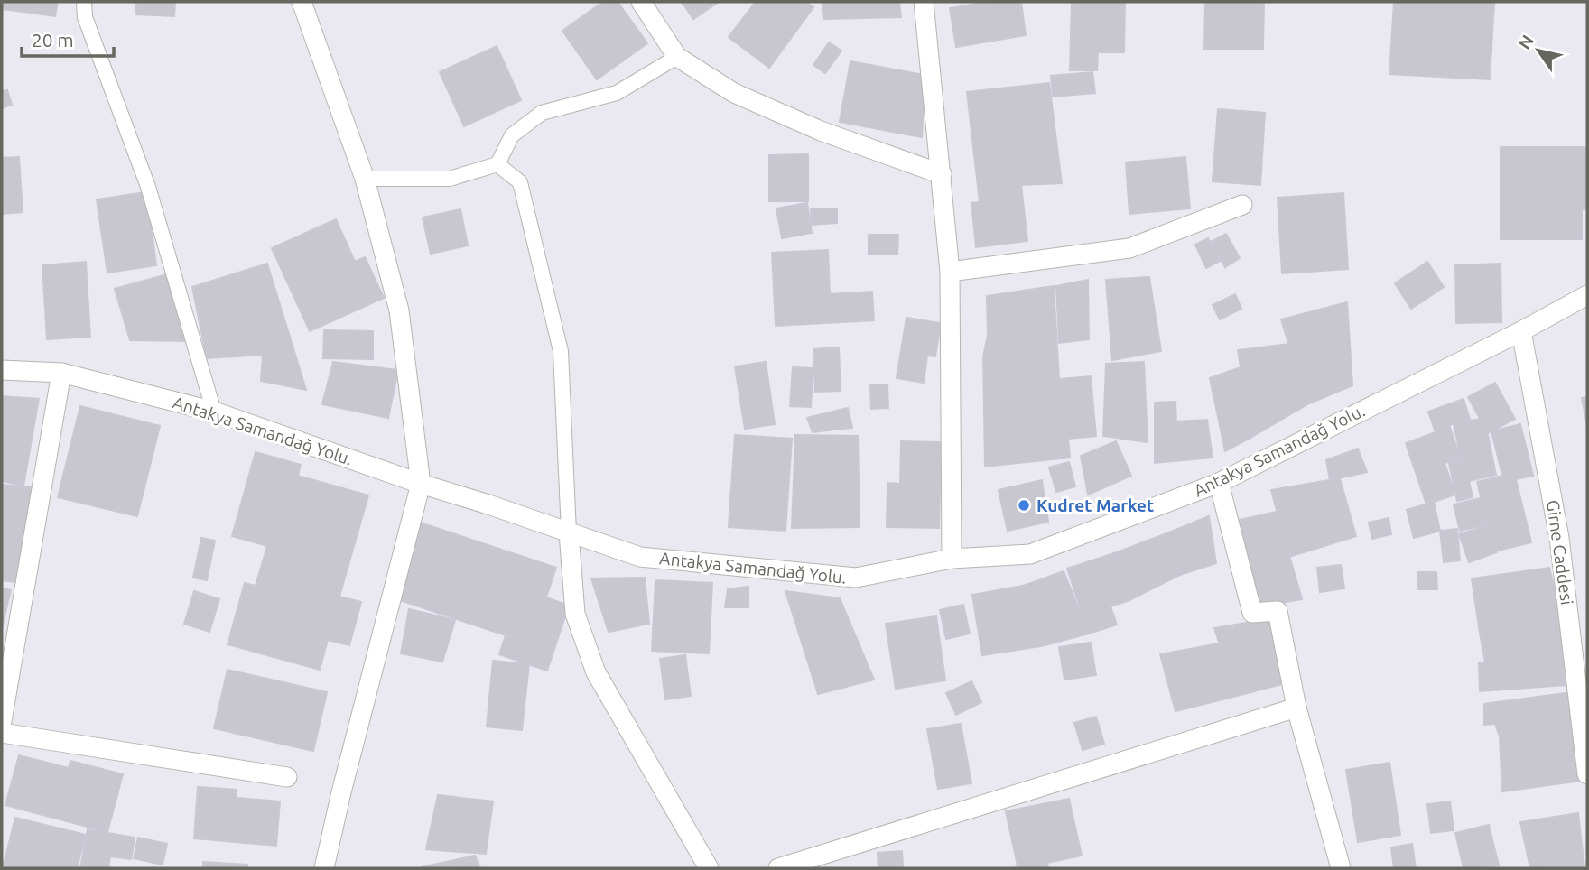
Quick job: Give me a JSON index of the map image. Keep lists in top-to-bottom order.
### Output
{
  "streets": {
    "street": ["Antakya Samandağ Yolu.", "Girne Caddesi"]
  },
  "crossings": [
    ["Antakya Samandağ Yolu.", "Girne Caddesi"]
  ],
  "places": ["Kudret Market"],
  "scale_bar": "20 m",
  "north": "top left"
}
